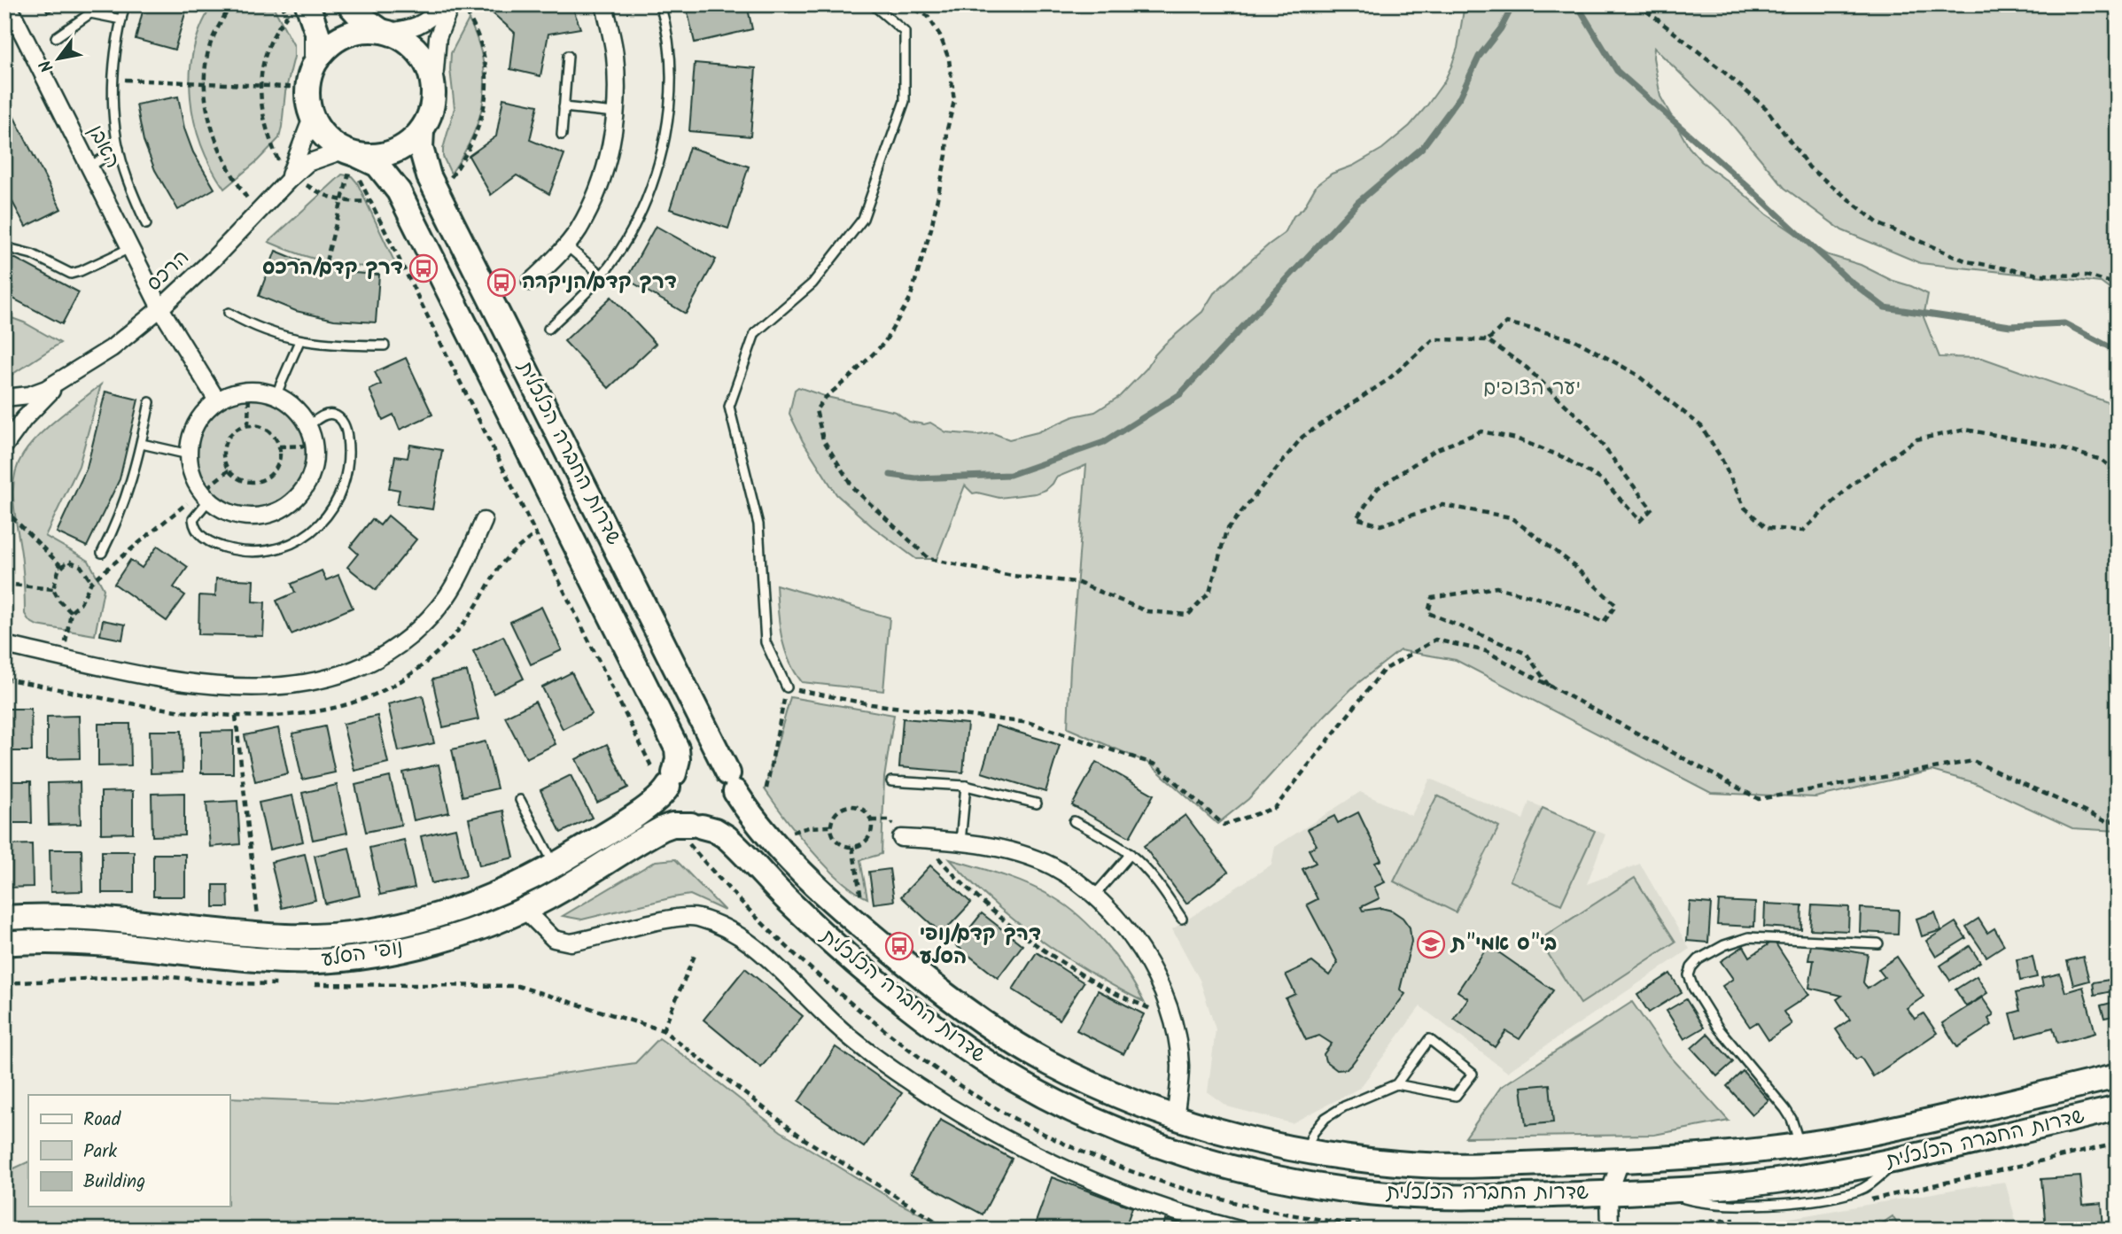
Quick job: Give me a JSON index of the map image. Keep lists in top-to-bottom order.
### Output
{
  "streets": {
    "main road": ["שדרות החברה הכלכלית", "נופי הסלע"],
    "street": ["האבן", "הרכס"]
  },
  "crossings": [
    ["האבן", "הרכס"],
    ["הרכס", "שדרות החברה הכלכלית"],
    ["שדרות החברה הכלכלית", "נופי הסלע"]
  ],
  "parks": ["יער הצופים"],
  "places": {
    "bus stop": ["דרך קדם/הרכס", "דרך קדם/הניקרה", "דרך קדם/נופי הסלע"],
    "school or university": ["בי\"ס אמי\"ת"]
  },
  "legend": ["Road", "Park", "Building"],
  "north": "bottom left"
}
